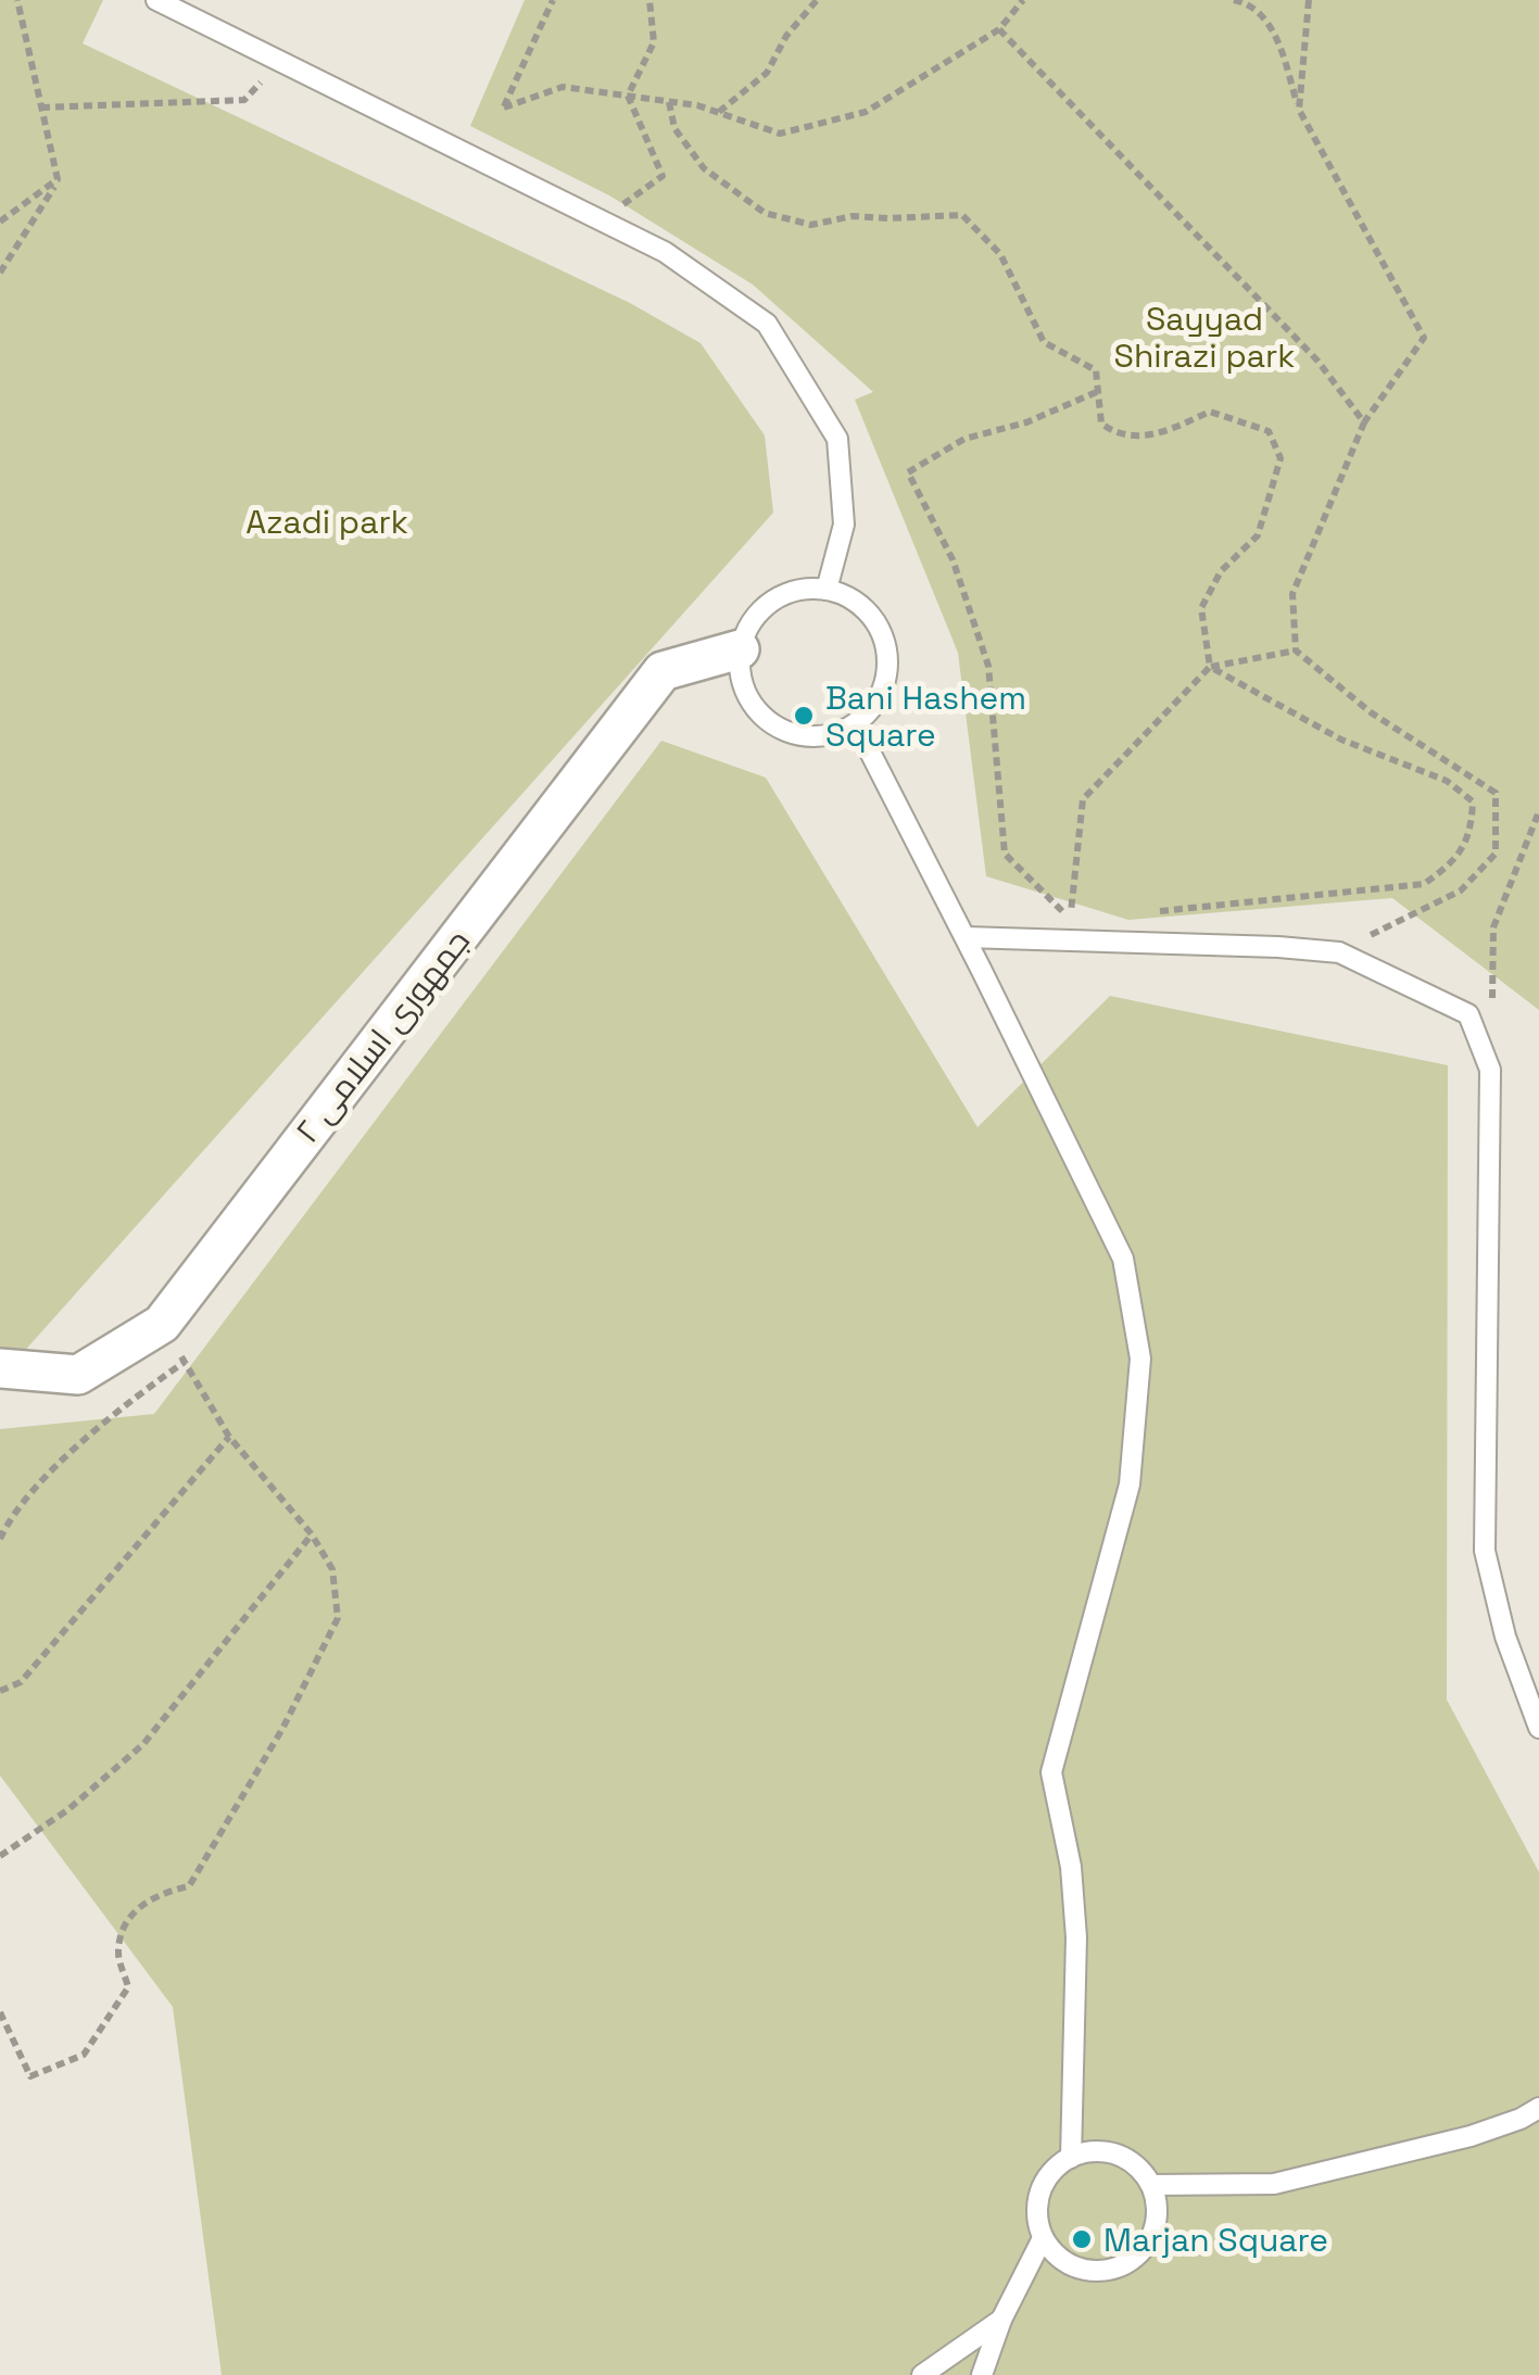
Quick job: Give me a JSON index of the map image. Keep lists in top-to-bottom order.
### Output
{
  "streets": {
    "street": ["جمهوری اسلامی ۲"]
  },
  "parks": ["Sayyad Shirazi park", "Azadi park"],
  "places": ["Bani Hashem Square", "Marjan Square"]
}
